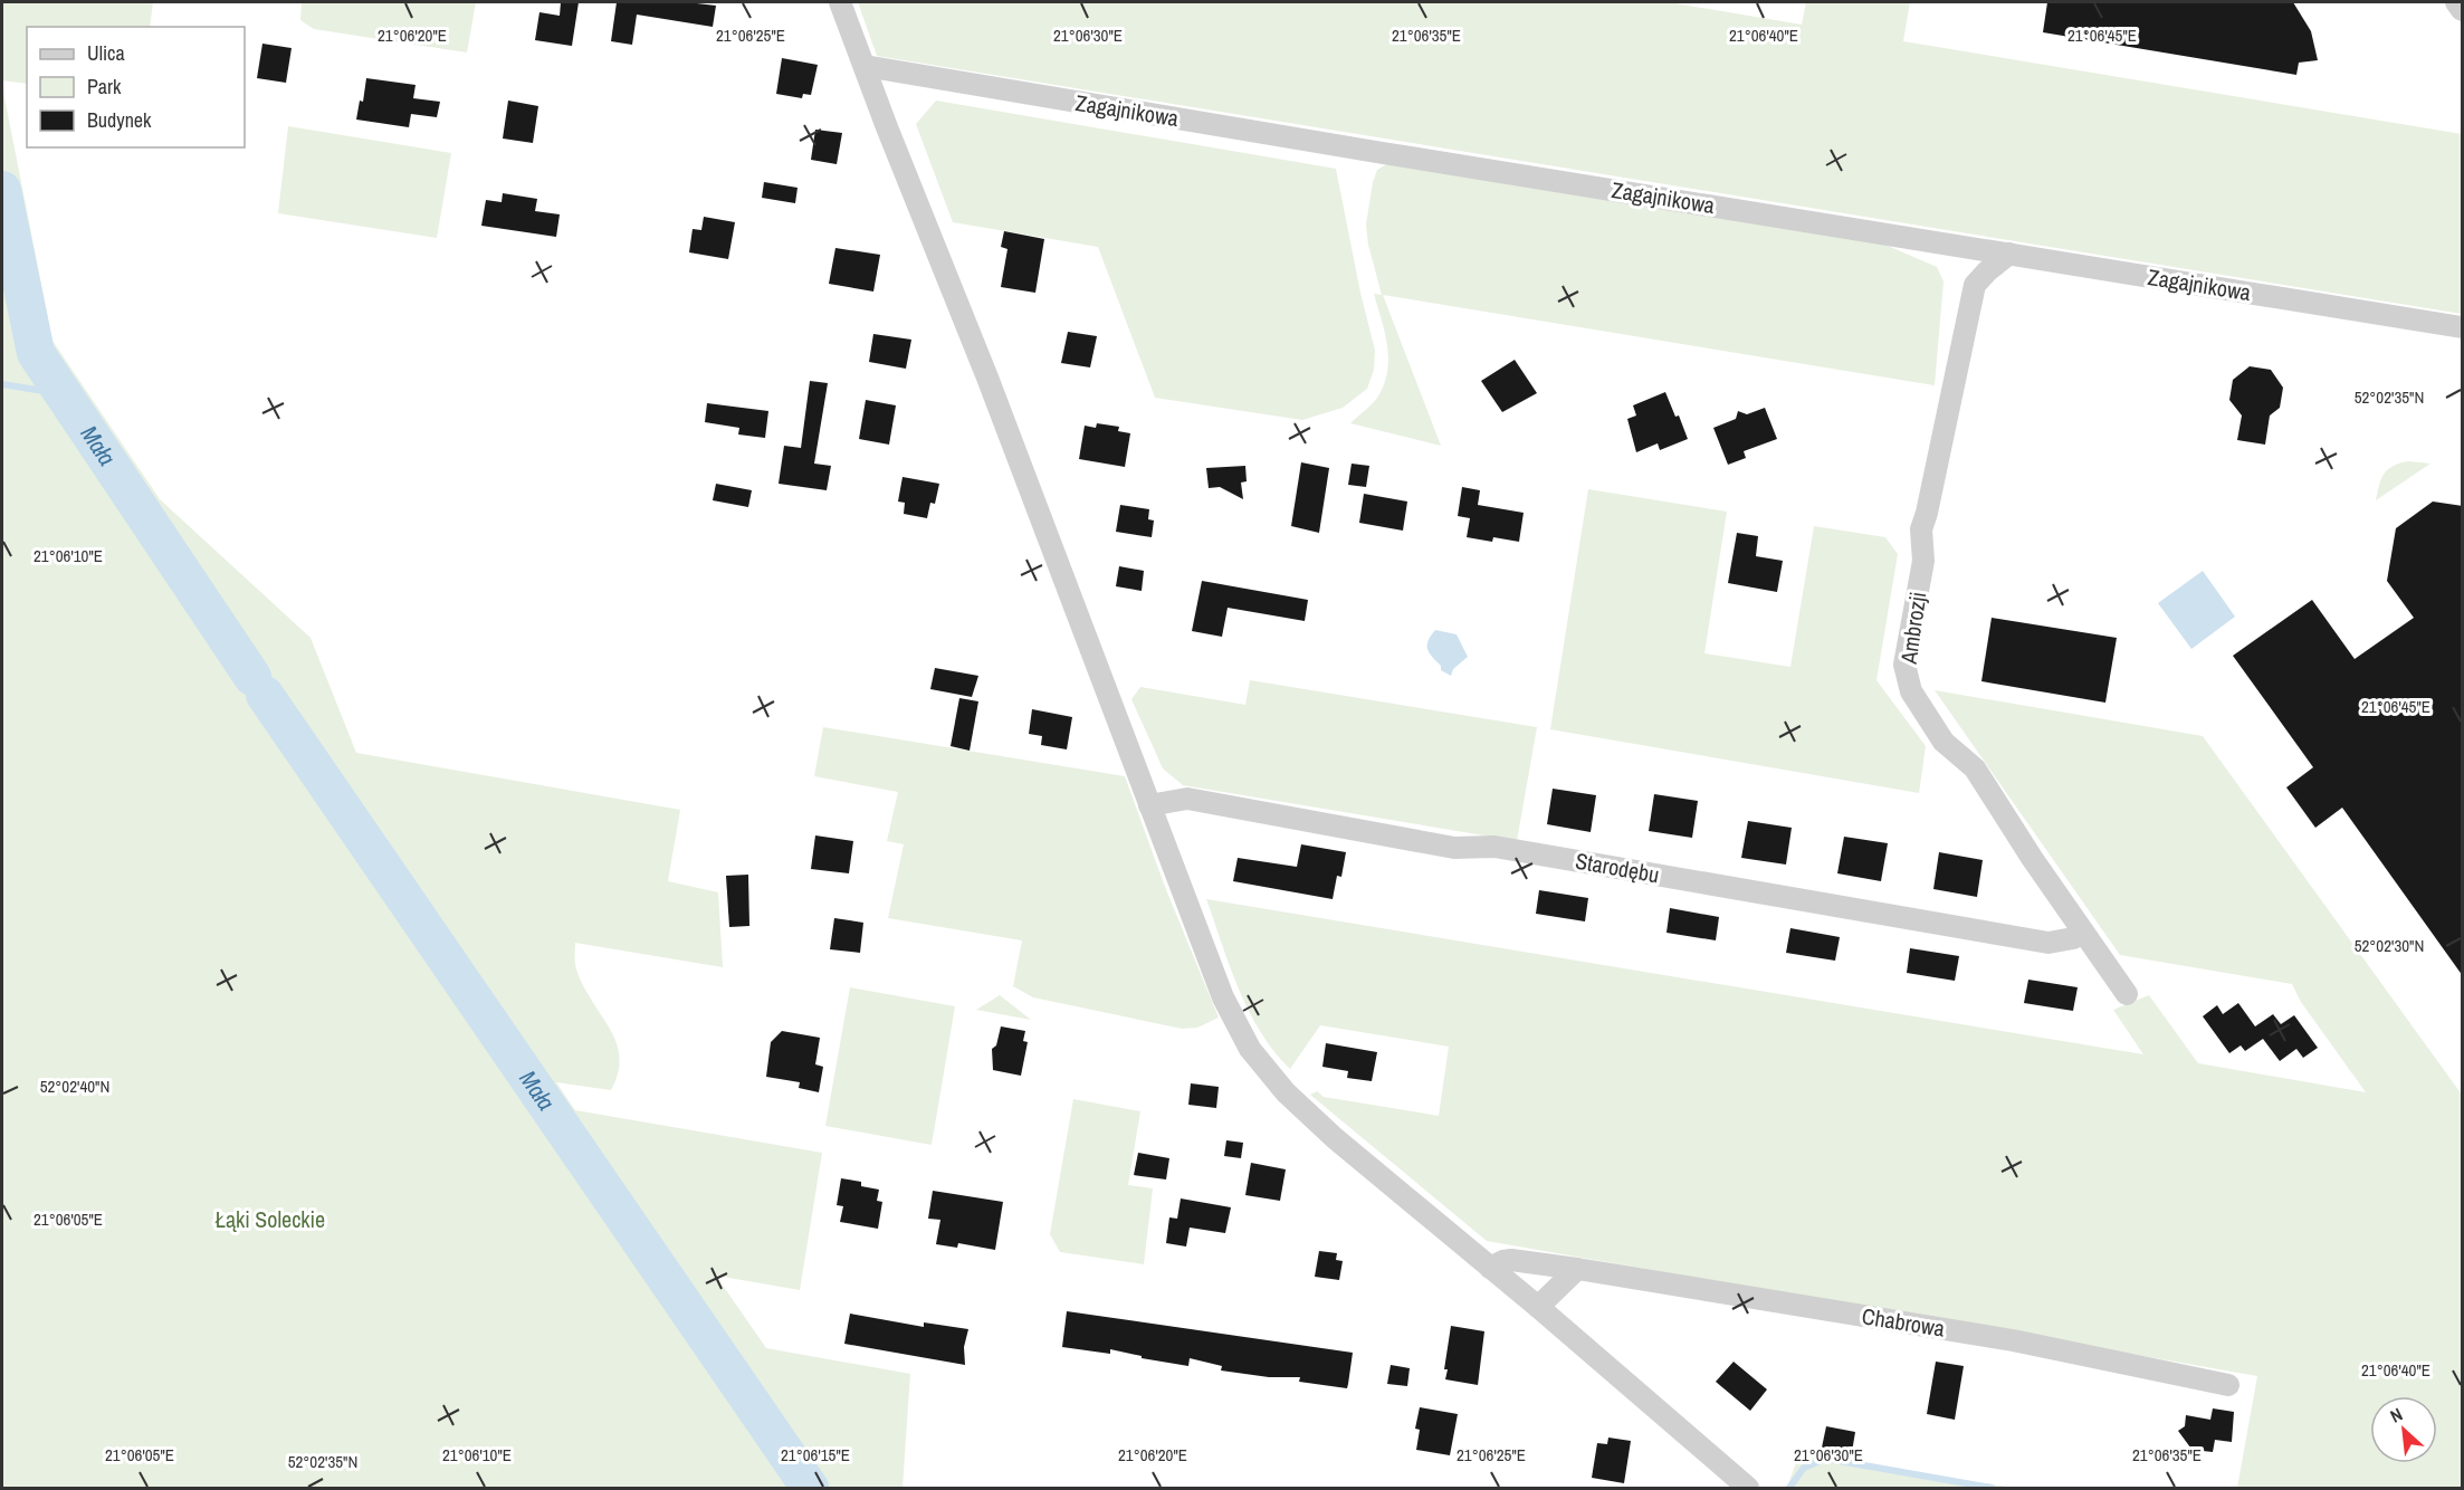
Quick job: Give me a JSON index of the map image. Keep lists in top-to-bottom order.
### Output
{
  "streets": {
    "street": [
      "Zagajnikowa",
      "Ambrozji",
      "Starodębu",
      "Chabrowa"
    ]
  },
  "crossings": [
    ["Zagajnikowa", "Ambrozji"],
    ["Ambrozji", "Starodębu"]
  ],
  "water": ["Mała"],
  "parks": ["Łąki Soleckie"],
  "legend": ["Ulica", "Park", "Budynek"],
  "north": "top left",
  "coordinates": [
    "21°06'20\"E",
    "21°06'25\"E",
    "21°06'30\"E",
    "21°06'35\"E",
    "21°06'40\"E",
    "21°06'45\"E",
    "52°02'35\"N",
    "21°06'10\"E",
    "52°02'30\"N",
    "52°02'40\"N",
    "21°06'05\"E",
    "21°06'15\"E"
  ]
}
